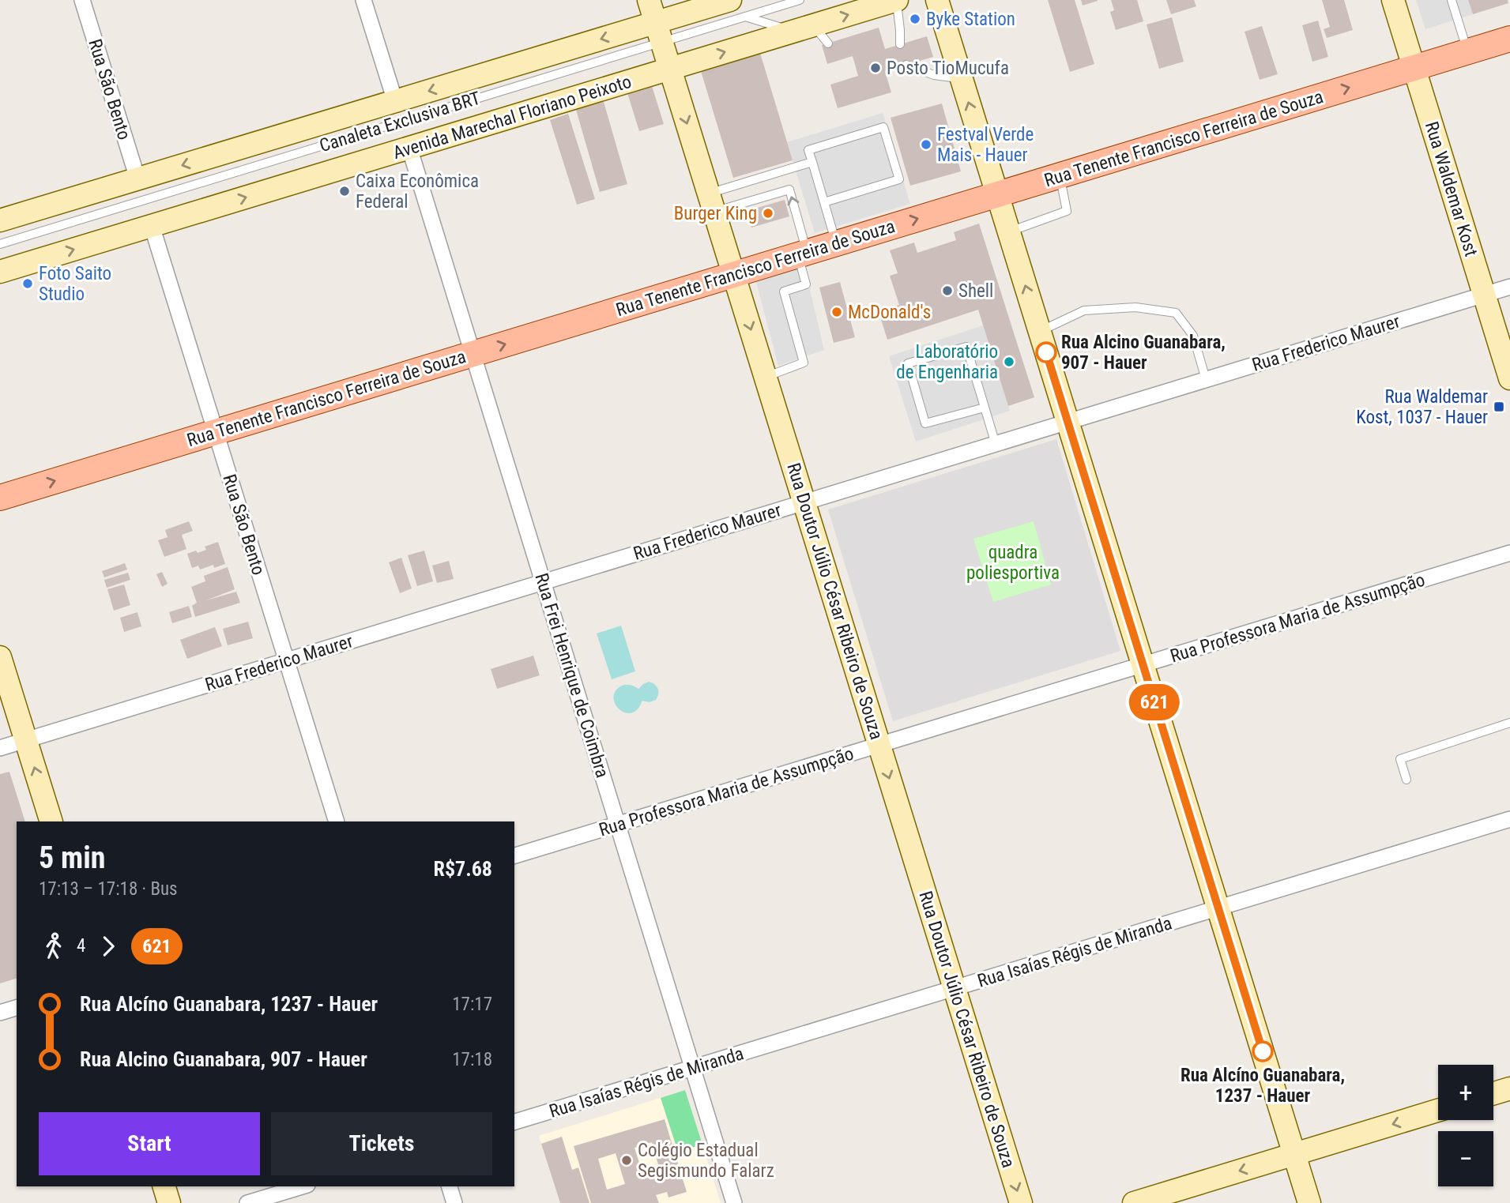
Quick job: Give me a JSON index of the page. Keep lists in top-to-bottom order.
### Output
{
  "streets": {
    "main road": [
      "Avenida Marechal Floriano Peixoto",
      "Rua Tenente Francisco Ferreira de Souza",
      "Rua Waldemar Kost",
      "Rua Doutor Júlio César Ribeiro de Souza"
    ],
    "street": [
      "Rua São Bento",
      "Rua Frederico Maurer",
      "Rua Professora Maria de Assumpção",
      "Rua Frei Henrique de Coimbra",
      "Rua Isaías Régis de Miranda"
    ],
    "lane": ["Canaleta Exclusiva BRT"]
  },
  "crossings": [
    ["Rua São Bento", "Avenida Marechal Floriano Peixoto"],
    ["Rua São Bento", "Rua Tenente Francisco Ferreira de Souza"],
    ["Rua São Bento", "Rua Frederico Maurer"],
    ["Avenida Marechal Floriano Peixoto", "Rua Doutor Júlio César Ribeiro de Souza"],
    ["Avenida Marechal Floriano Peixoto", "Rua Frei Henrique de Coimbra"],
    ["Canaleta Exclusiva BRT", "Rua Doutor Júlio César Ribeiro de Souza"],
    ["Rua Tenente Francisco Ferreira de Souza", "Rua Waldemar Kost"],
    ["Rua Tenente Francisco Ferreira de Souza", "Rua Doutor Júlio César Ribeiro de Souza"],
    ["Rua Tenente Francisco Ferreira de Souza", "Rua Frei Henrique de Coimbra"],
    ["Rua Waldemar Kost", "Rua Frederico Maurer"],
    ["Rua Frederico Maurer", "Rua Doutor Júlio César Ribeiro de Souza"],
    ["Rua Frederico Maurer", "Rua Frei Henrique de Coimbra"],
    ["Rua Doutor Júlio César Ribeiro de Souza", "Rua Professora Maria de Assumpção"],
    ["Rua Doutor Júlio César Ribeiro de Souza", "Rua Isaías Régis de Miranda"],
    ["Rua Professora Maria de Assumpção", "Rua Frei Henrique de Coimbra"],
    ["Rua Frei Henrique de Coimbra", "Rua Isaías Régis de Miranda"]
  ],
  "one_way": ["Rua Tenente Francisco Ferreira de Souza", "Rua Doutor Júlio César Ribeiro de Souza"],
  "parks": ["quadra poliesportiva"],
  "places": {
    "other": [
      "Byke Station",
      "Posto TioMucufa",
      "Festval Verde Mais - Hauer",
      "Caixa Econômica Federal",
      "Burger King",
      "Foto Saito Studio",
      "Shell",
      "McDonald's",
      "Rua Alcino Guanabara, 907 - Hauer",
      "Laboratório de Engenharia",
      "Rua Alcíno Guanabara, 1237 - Hauer",
      "Colégio Estadual Segismundo Falarz"
    ],
    "transit": ["Rua Waldemar Kost, 1037 - Hauer"]
  },
  "lines": ["bus line 621"],
  "page": {
    "on_map": "621",
    "heading": ["5 min", "17:13 – 17:18 · Bus", "R$7.68"],
    "legs": ["4", "621"],
    "list": [
      {
        "name": "Rua Alcíno Guanabara, 1237 - Hauer",
        "value": "17:17"
      },
      {
        "name": "Rua Alcino Guanabara, 907 - Hauer",
        "value": "17:18"
      }
    ],
    "map_buttons": ["+", "−"],
    "buttons": ["Start", "Tickets"]
  }
}
